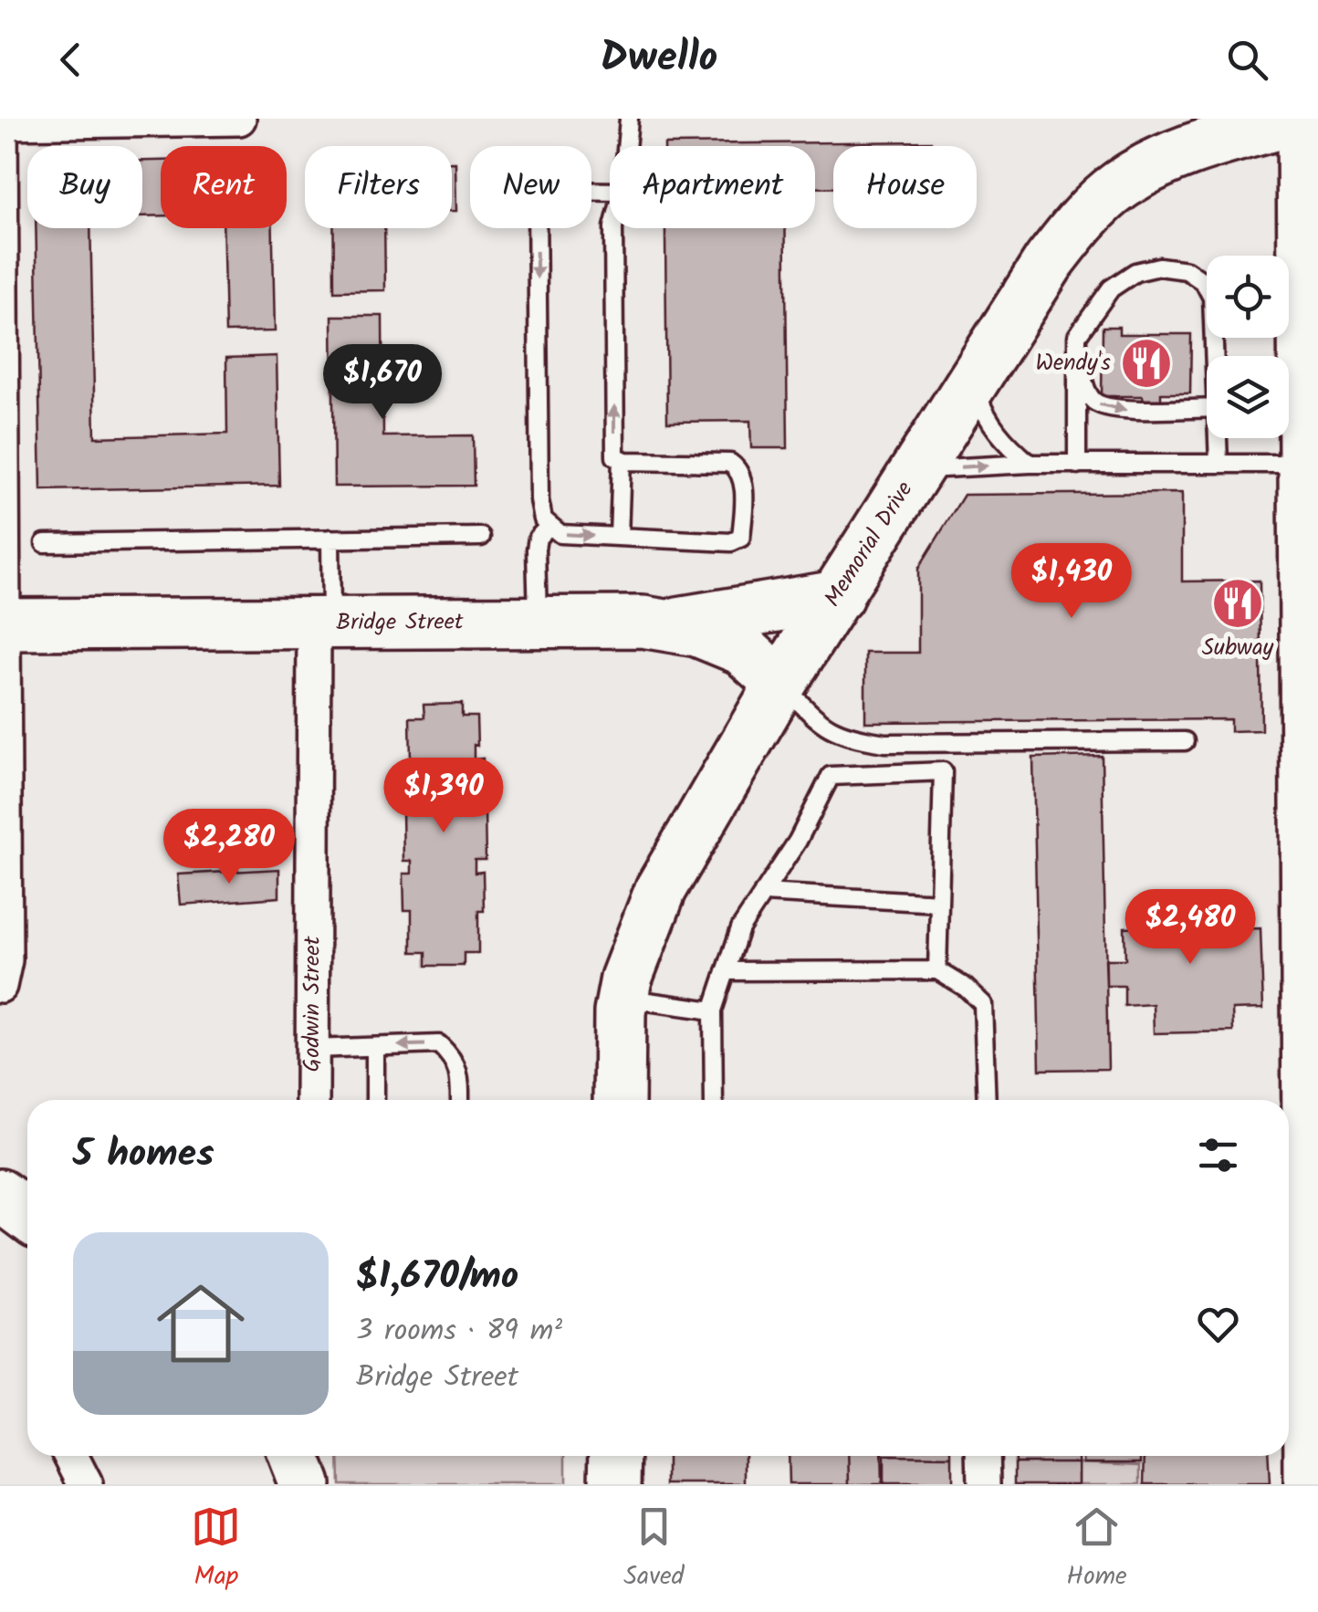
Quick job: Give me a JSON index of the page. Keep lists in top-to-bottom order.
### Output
{
  "streets": {
    "main road": ["Memorial Drive", "Bridge Street"],
    "street": ["Godwin Street"]
  },
  "crossings": [
    ["Memorial Drive", "Bridge Street"],
    ["Bridge Street", "Godwin Street"]
  ],
  "places": {
    "restaurant": ["Wendy's", "Subway"]
  },
  "page": {
    "header": "Dwello",
    "chip": [
      "Buy",
      "Rent",
      "Filters",
      "New",
      "Apartment",
      "House"
    ],
    "price": [
      "$1,670",
      "$1,430",
      "$1,390",
      "$2,280",
      "$2,480"
    ],
    "heading": "5 homes",
    "list": [
      {
        "name": "$1,670/mo",
        "note": "3 rooms · 89 m² · Bridge Street"
      }
    ],
    "tabs": ["Map", "Saved", "Home"]
  }
}
